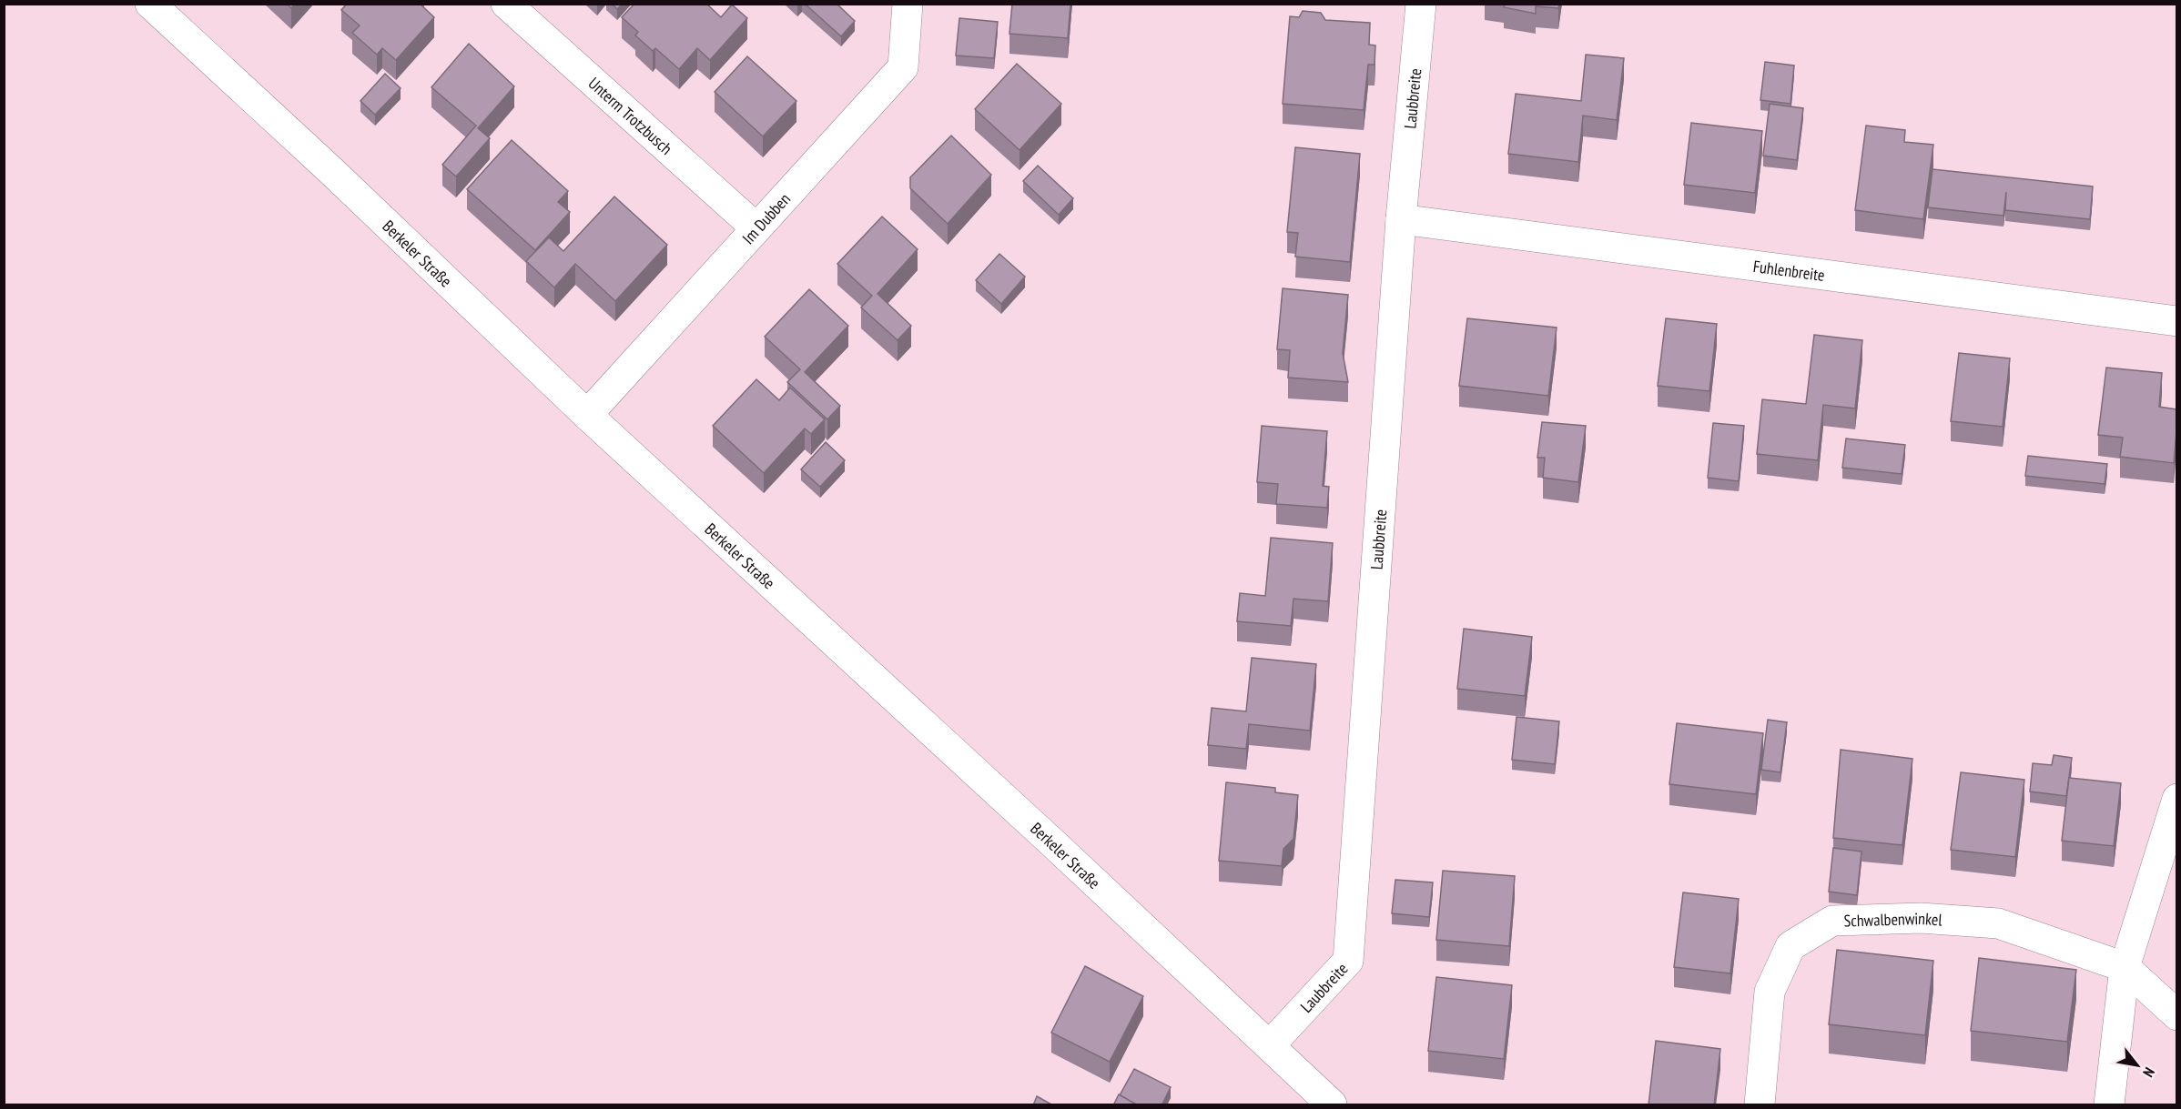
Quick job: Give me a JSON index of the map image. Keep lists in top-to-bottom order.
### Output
{
  "streets": {
    "street": [
      "Laubbreite",
      "Unterm Trotzbusch",
      "Im Dubben",
      "Berkeler Straße",
      "Fuhlenbreite",
      "Schwalbenwinkel"
    ]
  },
  "crossings": [
    ["Laubbreite", "Berkeler Straße"],
    ["Laubbreite", "Fuhlenbreite"],
    ["Unterm Trotzbusch", "Im Dubben"],
    ["Im Dubben", "Berkeler Straße"]
  ],
  "north": "bottom right"
}
